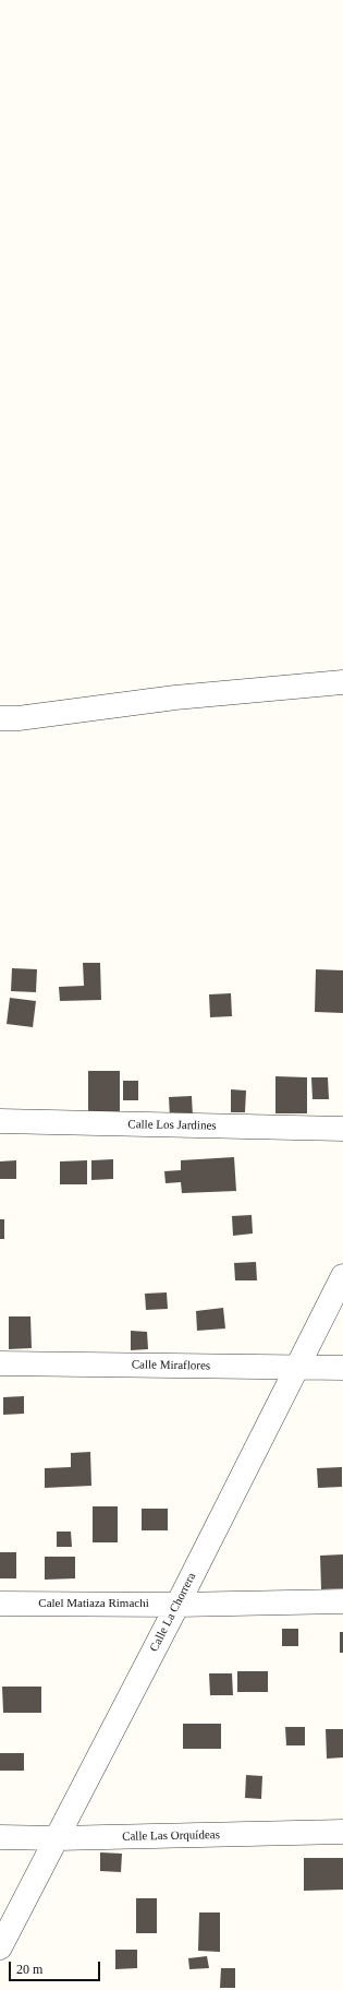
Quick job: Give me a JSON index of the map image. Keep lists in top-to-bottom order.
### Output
{
  "streets": {
    "street": [
      "Calle Los Jardines",
      "Calle Miraflores",
      "Calel Matiaza Rimachi",
      "Calle La Chorrera",
      "Calle Las Orquídeas"
    ]
  },
  "crossings": [
    ["Calle Miraflores", "Calle La Chorrera"],
    ["Calel Matiaza Rimachi", "Calle La Chorrera"],
    ["Calle La Chorrera", "Calle Las Orquídeas"]
  ],
  "scale_bar": "20 m"
}
